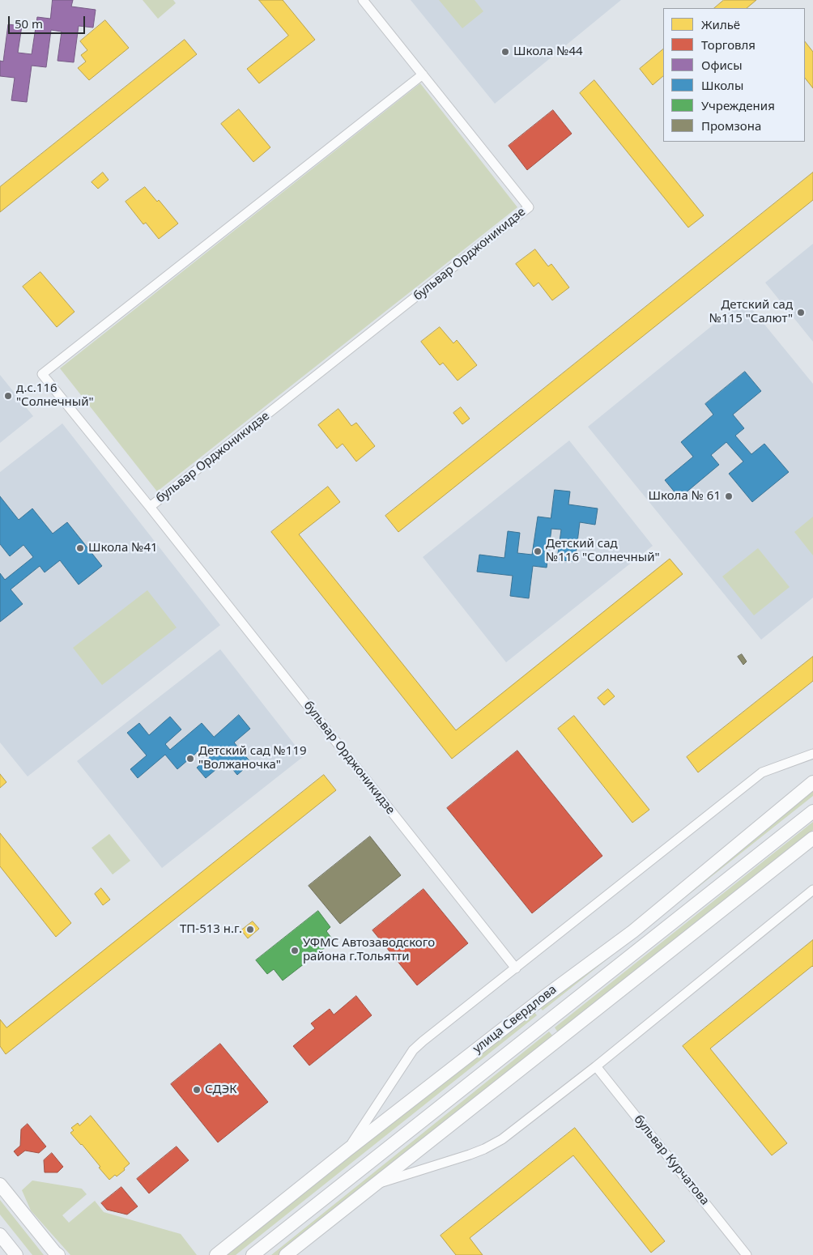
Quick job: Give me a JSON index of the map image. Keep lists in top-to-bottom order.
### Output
{
  "streets": {
    "main road": ["улица Свердлова"],
    "street": ["бульвар Орджоникидзе", "бульвар Курчатова"]
  },
  "places": [
    "Школа №44",
    "Детский сад №115 \"Салют\"",
    "д.с.116 \"Солнечный\"",
    "Школа № 61",
    "Школа №41",
    "Детский сад №116 \"Солнечный\"",
    "Детский сад №119 \"Волжаночка\"",
    "ТП-513 н.г.",
    "УФМС Автозаводского района г.Тольятти",
    "СДЭК"
  ],
  "legend": [
    "Жильё",
    "Торговля",
    "Офисы",
    "Школы",
    "Учреждения",
    "Промзона"
  ],
  "scale_bar": "50 m"
}
